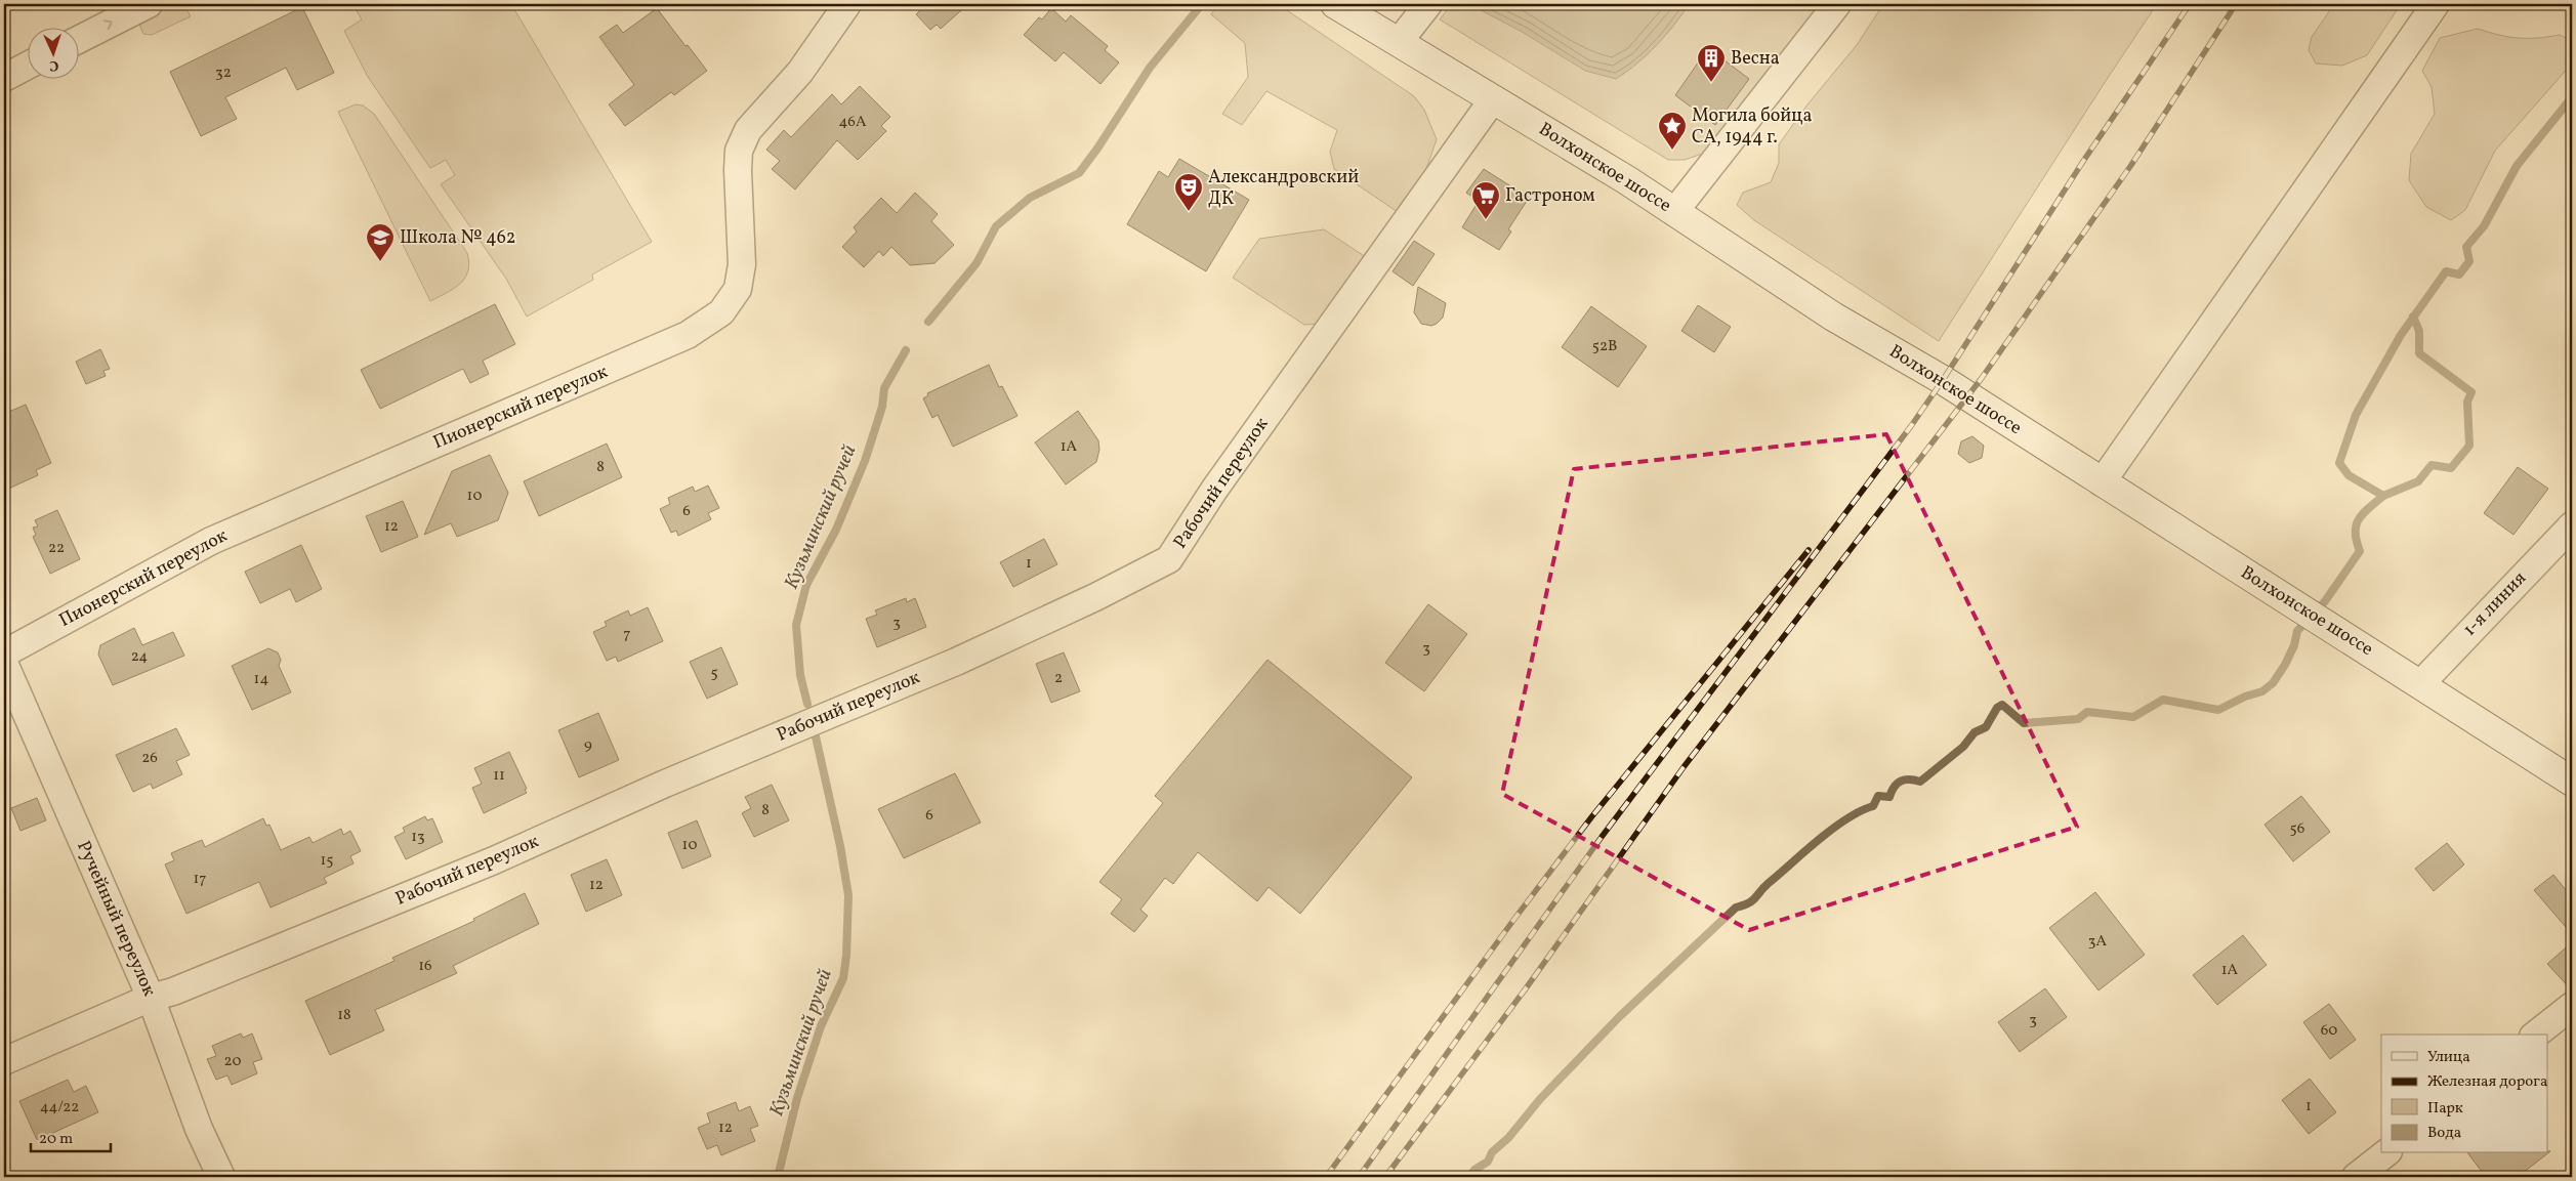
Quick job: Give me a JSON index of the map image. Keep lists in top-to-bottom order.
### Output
{
  "streets": {
    "main road": ["Волхонское шоссе"],
    "street": [
      "Пионерский переулок",
      "Рабочий переулок",
      "1-я линия",
      "Ручейный переулок"
    ]
  },
  "crossings": [
    ["Волхонское шоссе", "Рабочий переулок"],
    ["Волхонское шоссе", "1-я линия"],
    ["Рабочий переулок", "Ручейный переулок"]
  ],
  "water": ["Кузьминский ручей"],
  "places": {
    "building": ["Весна"],
    "place": ["Могила бойца СА, 1944 г."],
    "theatre": ["Александровский ДК"],
    "supermarket": ["Гастроном"],
    "school or university": ["Школа № 462"]
  },
  "house_numbers": [
    "32",
    "46А",
    "52В",
    "1А",
    "8",
    "10",
    "6",
    "12",
    "22",
    "1",
    "3",
    "7",
    "3",
    "24",
    "5",
    "2",
    "14",
    "9",
    "26",
    "11",
    "8",
    "6",
    "56",
    "13",
    "10",
    "15",
    "17",
    "12",
    "3А",
    "16",
    "1А",
    "18",
    "3",
    "60",
    "20",
    "1",
    "44/22",
    "12"
  ],
  "legend": [
    "Улица",
    "Железная дорога",
    "Парк",
    "Вода"
  ],
  "scale_bar": "20 m",
  "north": "bottom"
}
